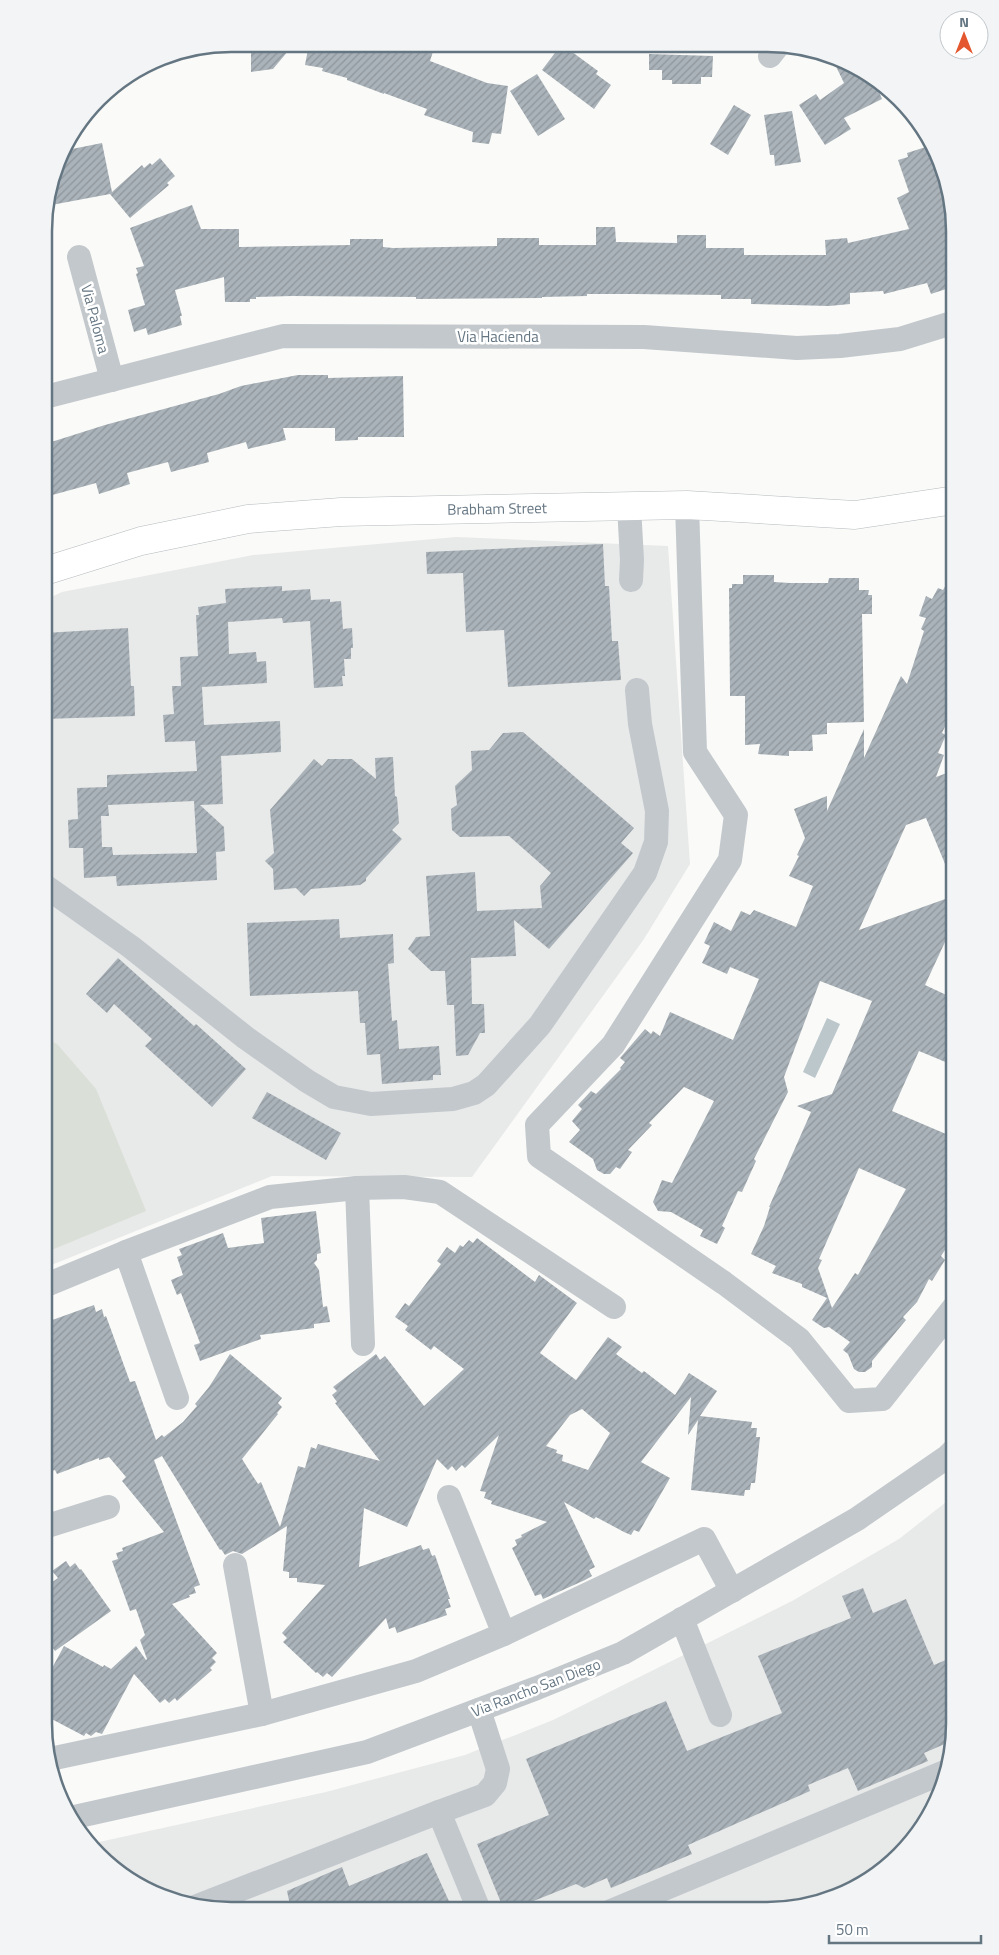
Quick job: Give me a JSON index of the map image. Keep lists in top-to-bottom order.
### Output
{
  "streets": {
    "main road": ["Brabham Street"],
    "street": ["Via Paloma", "Via Hacienda", "Via Rancho San Diego"]
  },
  "crossings": [
    ["Via Paloma", "Via Hacienda"]
  ],
  "scale_bar": "50 m",
  "north": "top"
}
